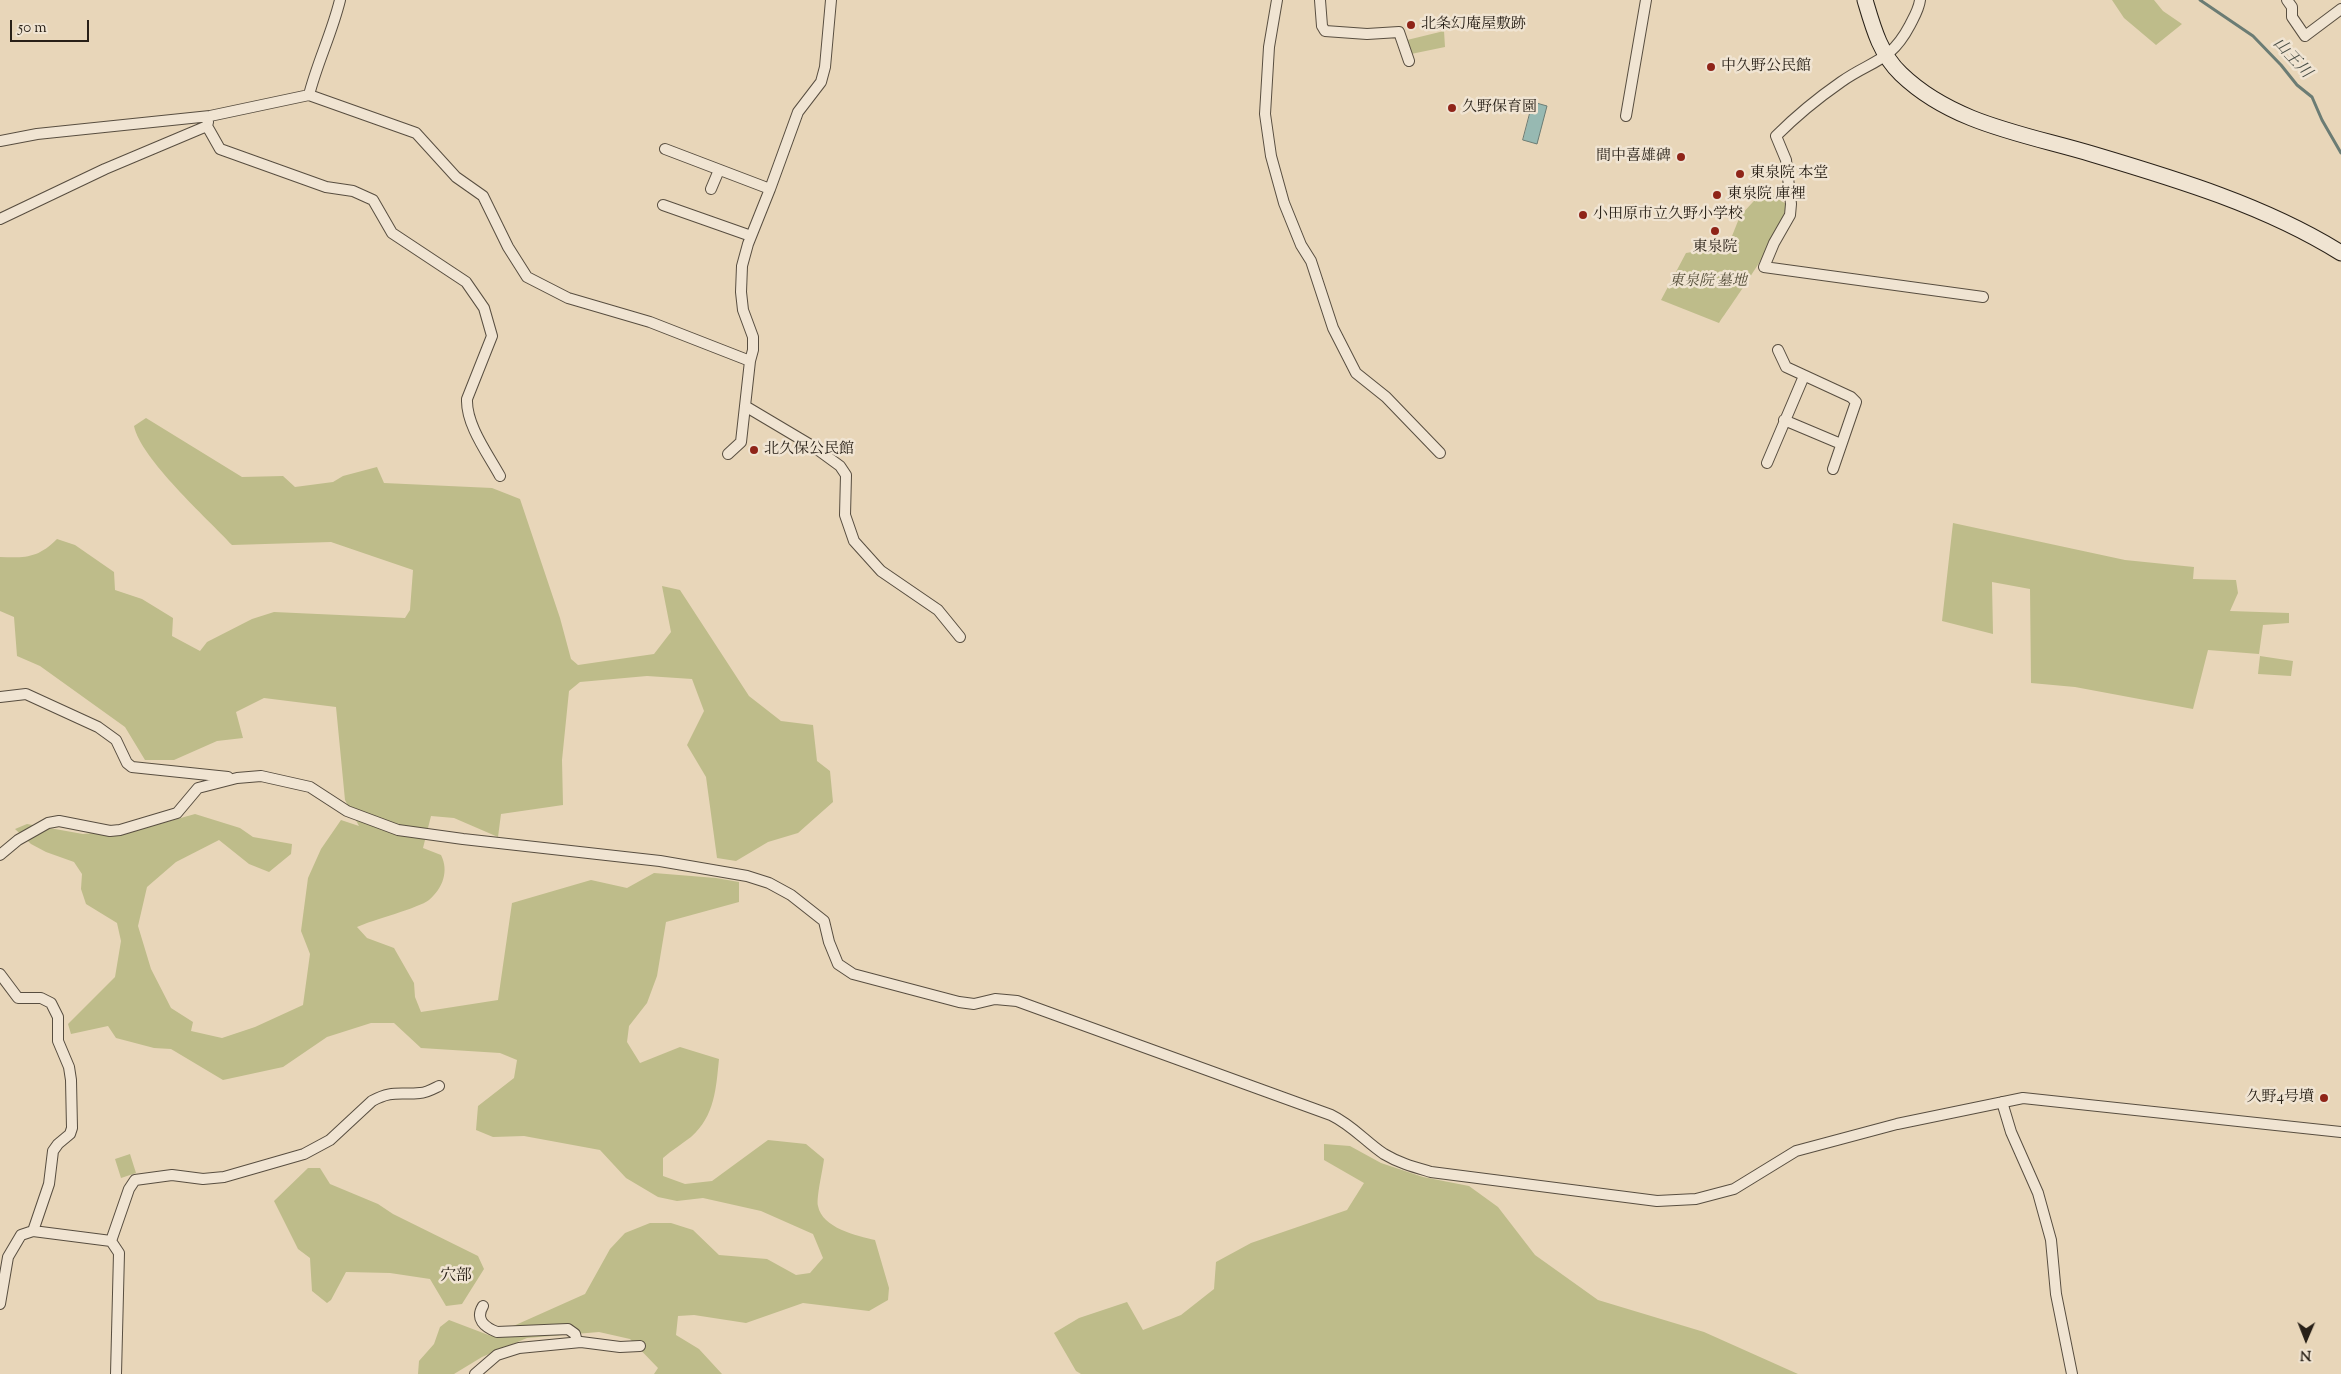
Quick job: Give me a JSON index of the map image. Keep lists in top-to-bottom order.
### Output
{
  "districts": ["穴部"],
  "water": ["山王川"],
  "parks": ["東泉院 墓地"],
  "places": [
    "北条幻庵屋敷跡",
    "中久野公民館",
    "久野保育園",
    "間中喜雄碑",
    "東泉院 本堂",
    "東泉院 庫裡",
    "小田原市立久野小学校",
    "東泉院",
    "北久保公民館",
    "久野4号墳"
  ],
  "scale_bar": "50 m",
  "north": "bottom"
}
